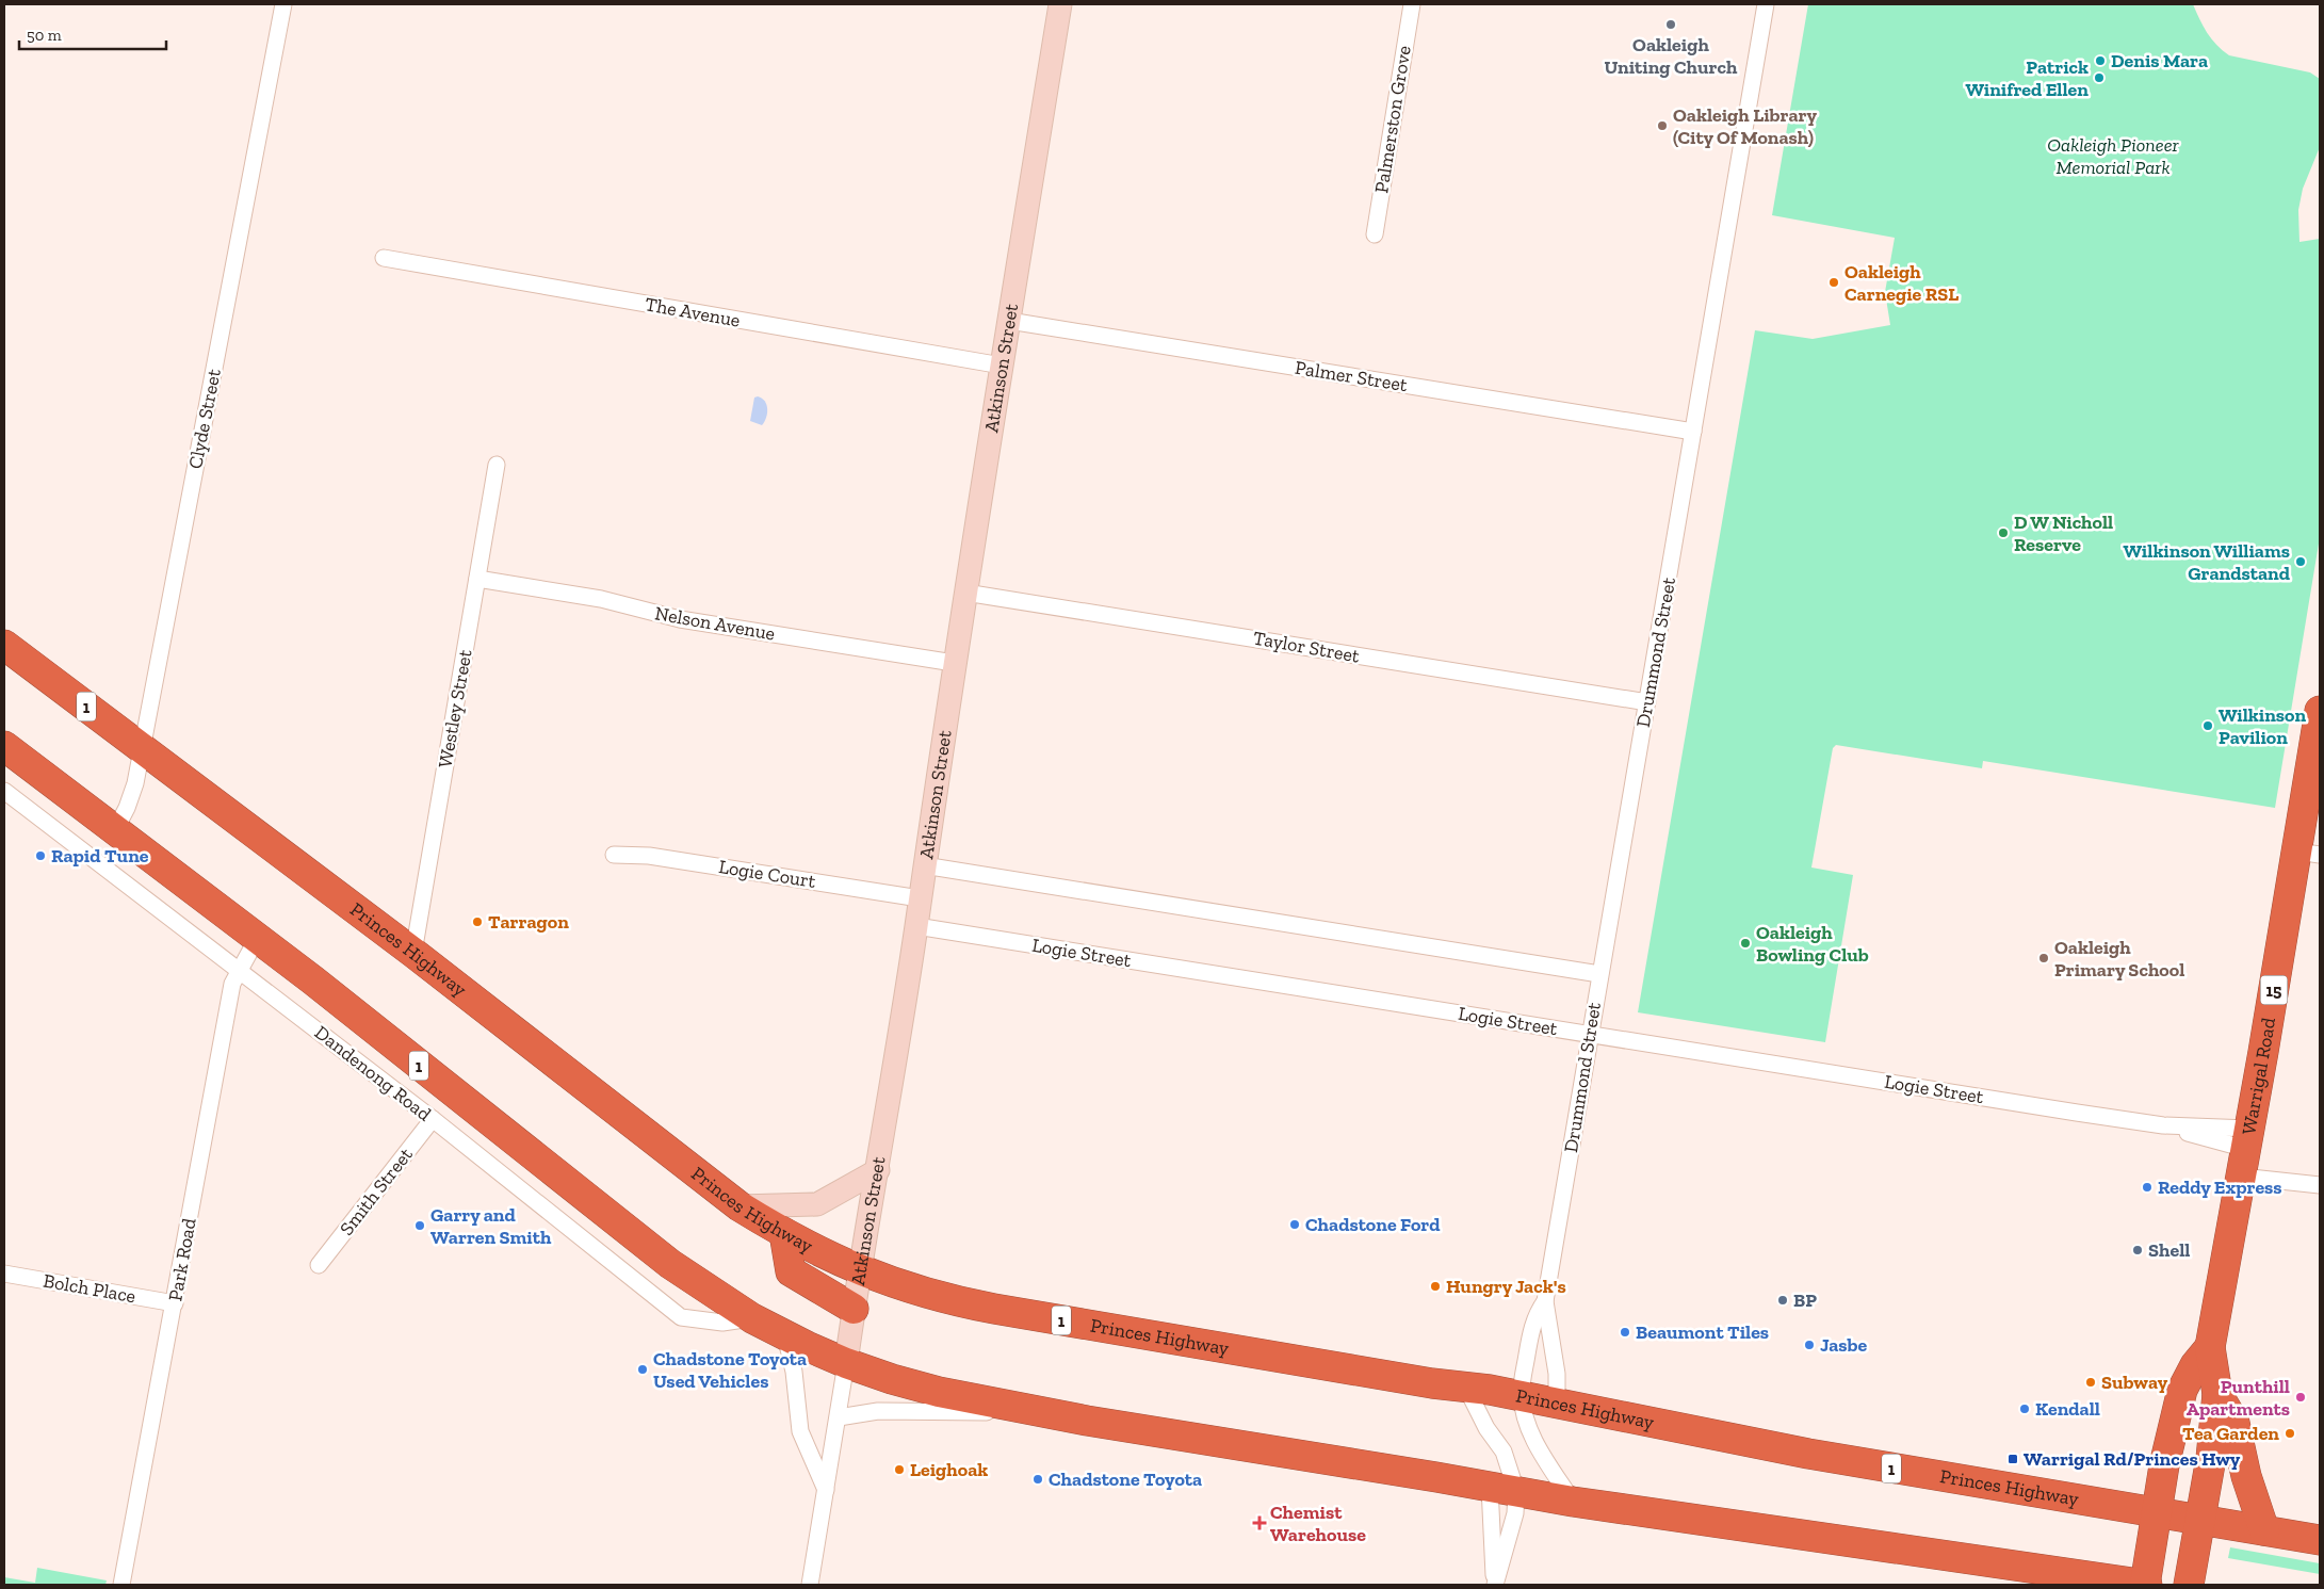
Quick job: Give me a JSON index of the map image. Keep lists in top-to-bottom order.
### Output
{
  "streets": {
    "highway": [
      "1",
      "Princes Highway",
      "15",
      "Warrigal Road"
    ],
    "street": [
      "Palmerston Grove",
      "The Avenue",
      "Atkinson Street",
      "Palmer Street",
      "Clyde Street",
      "Nelson Avenue",
      "Taylor Street",
      "Drummond Street",
      "Westley Street",
      "Logie Court",
      "Logie Street",
      "Dandenong Road",
      "Smith Street",
      "Park Road",
      "Bolch Place"
    ]
  },
  "crossings": [
    ["The Avenue", "Atkinson Street"],
    ["Atkinson Street", "Palmer Street"],
    ["Atkinson Street", "Nelson Avenue"],
    ["Atkinson Street", "Taylor Street"],
    ["Atkinson Street", "1"],
    ["Atkinson Street", "Logie Court"],
    ["Atkinson Street", "Princes Highway"],
    ["Atkinson Street", "Logie Street"],
    ["Palmer Street", "Drummond Street"],
    ["Clyde Street", "1"],
    ["Clyde Street", "Princes Highway"],
    ["Nelson Avenue", "Westley Street"],
    ["Taylor Street", "Drummond Street"],
    ["Drummond Street", "1"],
    ["Drummond Street", "Princes Highway"],
    ["Drummond Street", "Logie Street"],
    ["1", "Dandenong Road"],
    ["1", "Warrigal Road"],
    ["1", "Park Road"],
    ["Westley Street", "Princes Highway"],
    ["Princes Highway", "Warrigal Road"],
    ["Logie Street", "Warrigal Road"],
    ["Dandenong Road", "Smith Street"],
    ["Dandenong Road", "Park Road"],
    ["Park Road", "Bolch Place"]
  ],
  "parks": ["Oakleigh Pioneer Memorial Park"],
  "places": {
    "other": [
      "Oakleigh Uniting Church",
      "Denis Mara",
      "Patrick Winifred Ellen",
      "Oakleigh Library (City Of Monash)",
      "Oakleigh Carnegie RSL",
      "D W Nicholl Reserve",
      "Wilkinson Williams Grandstand",
      "Wilkinson Pavilion",
      "Rapid Tune",
      "Tarragon",
      "Oakleigh Bowling Club",
      "Oakleigh Primary School",
      "Reddy Express",
      "Chadstone Ford",
      "Garry and Warren Smith",
      "Shell",
      "Hungry Jack's",
      "BP",
      "Beaumont Tiles",
      "Jasbe",
      "Chadstone Toyota Used Vehicles",
      "Subway",
      "Punthill Apartments",
      "Kendall",
      "Tea Garden",
      "Leighoak",
      "Chadstone Toyota"
    ],
    "transit": ["Warrigal Rd/Princes Hwy"],
    "health": ["Chemist Warehouse"]
  },
  "scale_bar": "50 m"
}
